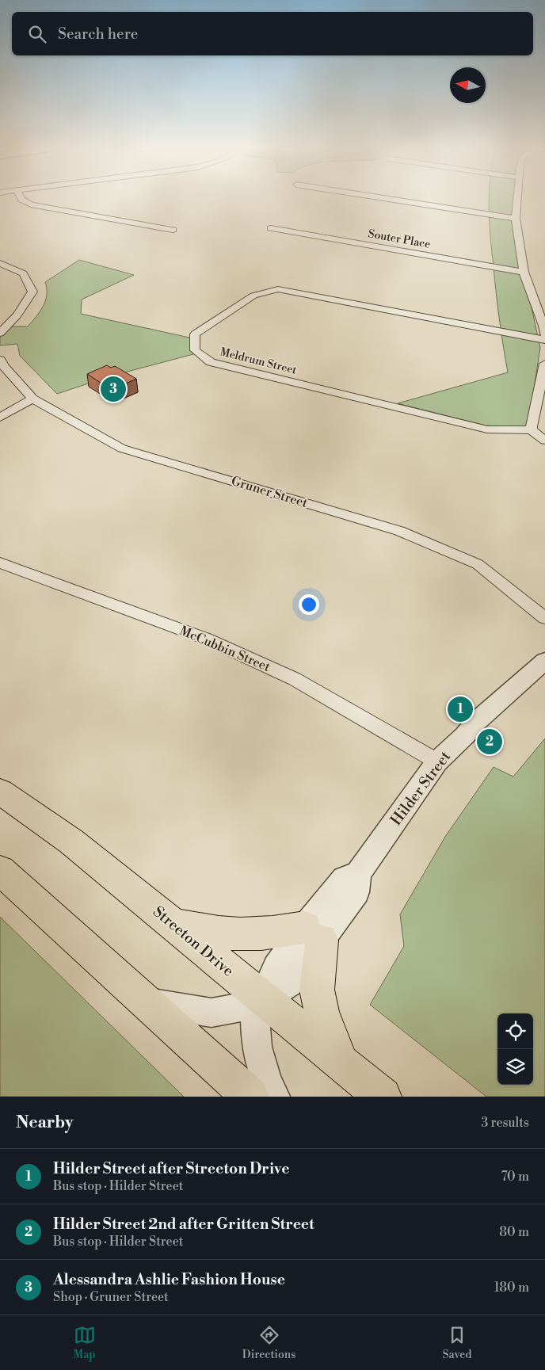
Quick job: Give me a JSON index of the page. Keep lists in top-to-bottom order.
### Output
{
  "streets": {
    "main road": ["Streeton Drive"],
    "street": [
      "Souter Place",
      "Meldrum Street",
      "Gruner Street",
      "McCubbin Street",
      "Hilder Street"
    ]
  },
  "crossings": [
    ["McCubbin Street", "Hilder Street"],
    ["Hilder Street", "Streeton Drive"]
  ],
  "north": "left",
  "page": {
    "search": "Search here",
    "pins": ["3", "1", "2"],
    "heading": ["Nearby", "3 results"],
    "list": [
      {
        "mark": "1",
        "name": "Hilder Street after Streeton Drive",
        "note": "Bus stop · Hilder Street",
        "value": "70 m"
      },
      {
        "mark": "2",
        "name": "Hilder Street 2nd after Gritten Street",
        "note": "Bus stop · Hilder Street",
        "value": "80 m"
      },
      {
        "mark": "3",
        "name": "Alessandra Ashlie Fashion House",
        "note": "Shop · Gruner Street",
        "value": "180 m"
      }
    ],
    "nav": ["Map", "Directions", "Saved"]
  }
}
